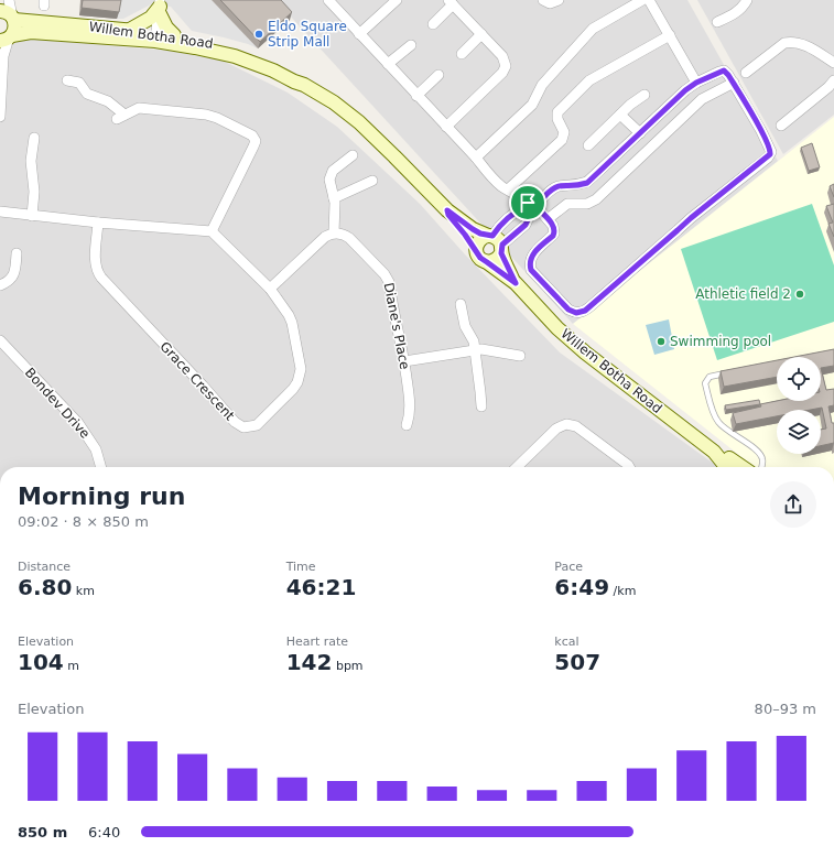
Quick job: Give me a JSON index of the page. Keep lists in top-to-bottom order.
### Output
{
  "streets": {
    "street": [
      "Willem Botha Road",
      "Diane's Place",
      "Grace Crescent",
      "Bondev Drive"
    ]
  },
  "places": ["Eldo Square Strip Mall", "Athletic field 2", "Swimming pool"],
  "page": {
    "heading": ["Morning run", "09:02 · 8 × 850 m"],
    "stats": [
      ["Distance", "6.80 km"],
      ["Time", "46:21"],
      ["Pace", "6:49 /km"],
      ["Elevation", "104 m"],
      ["Heart rate", "142 bpm"],
      ["kcal", "507"]
    ],
    "chart": ["Elevation", "80–93 m"],
    "list": [
      {
        "name": "850 m",
        "note": "6:40"
      }
    ]
  }
}
